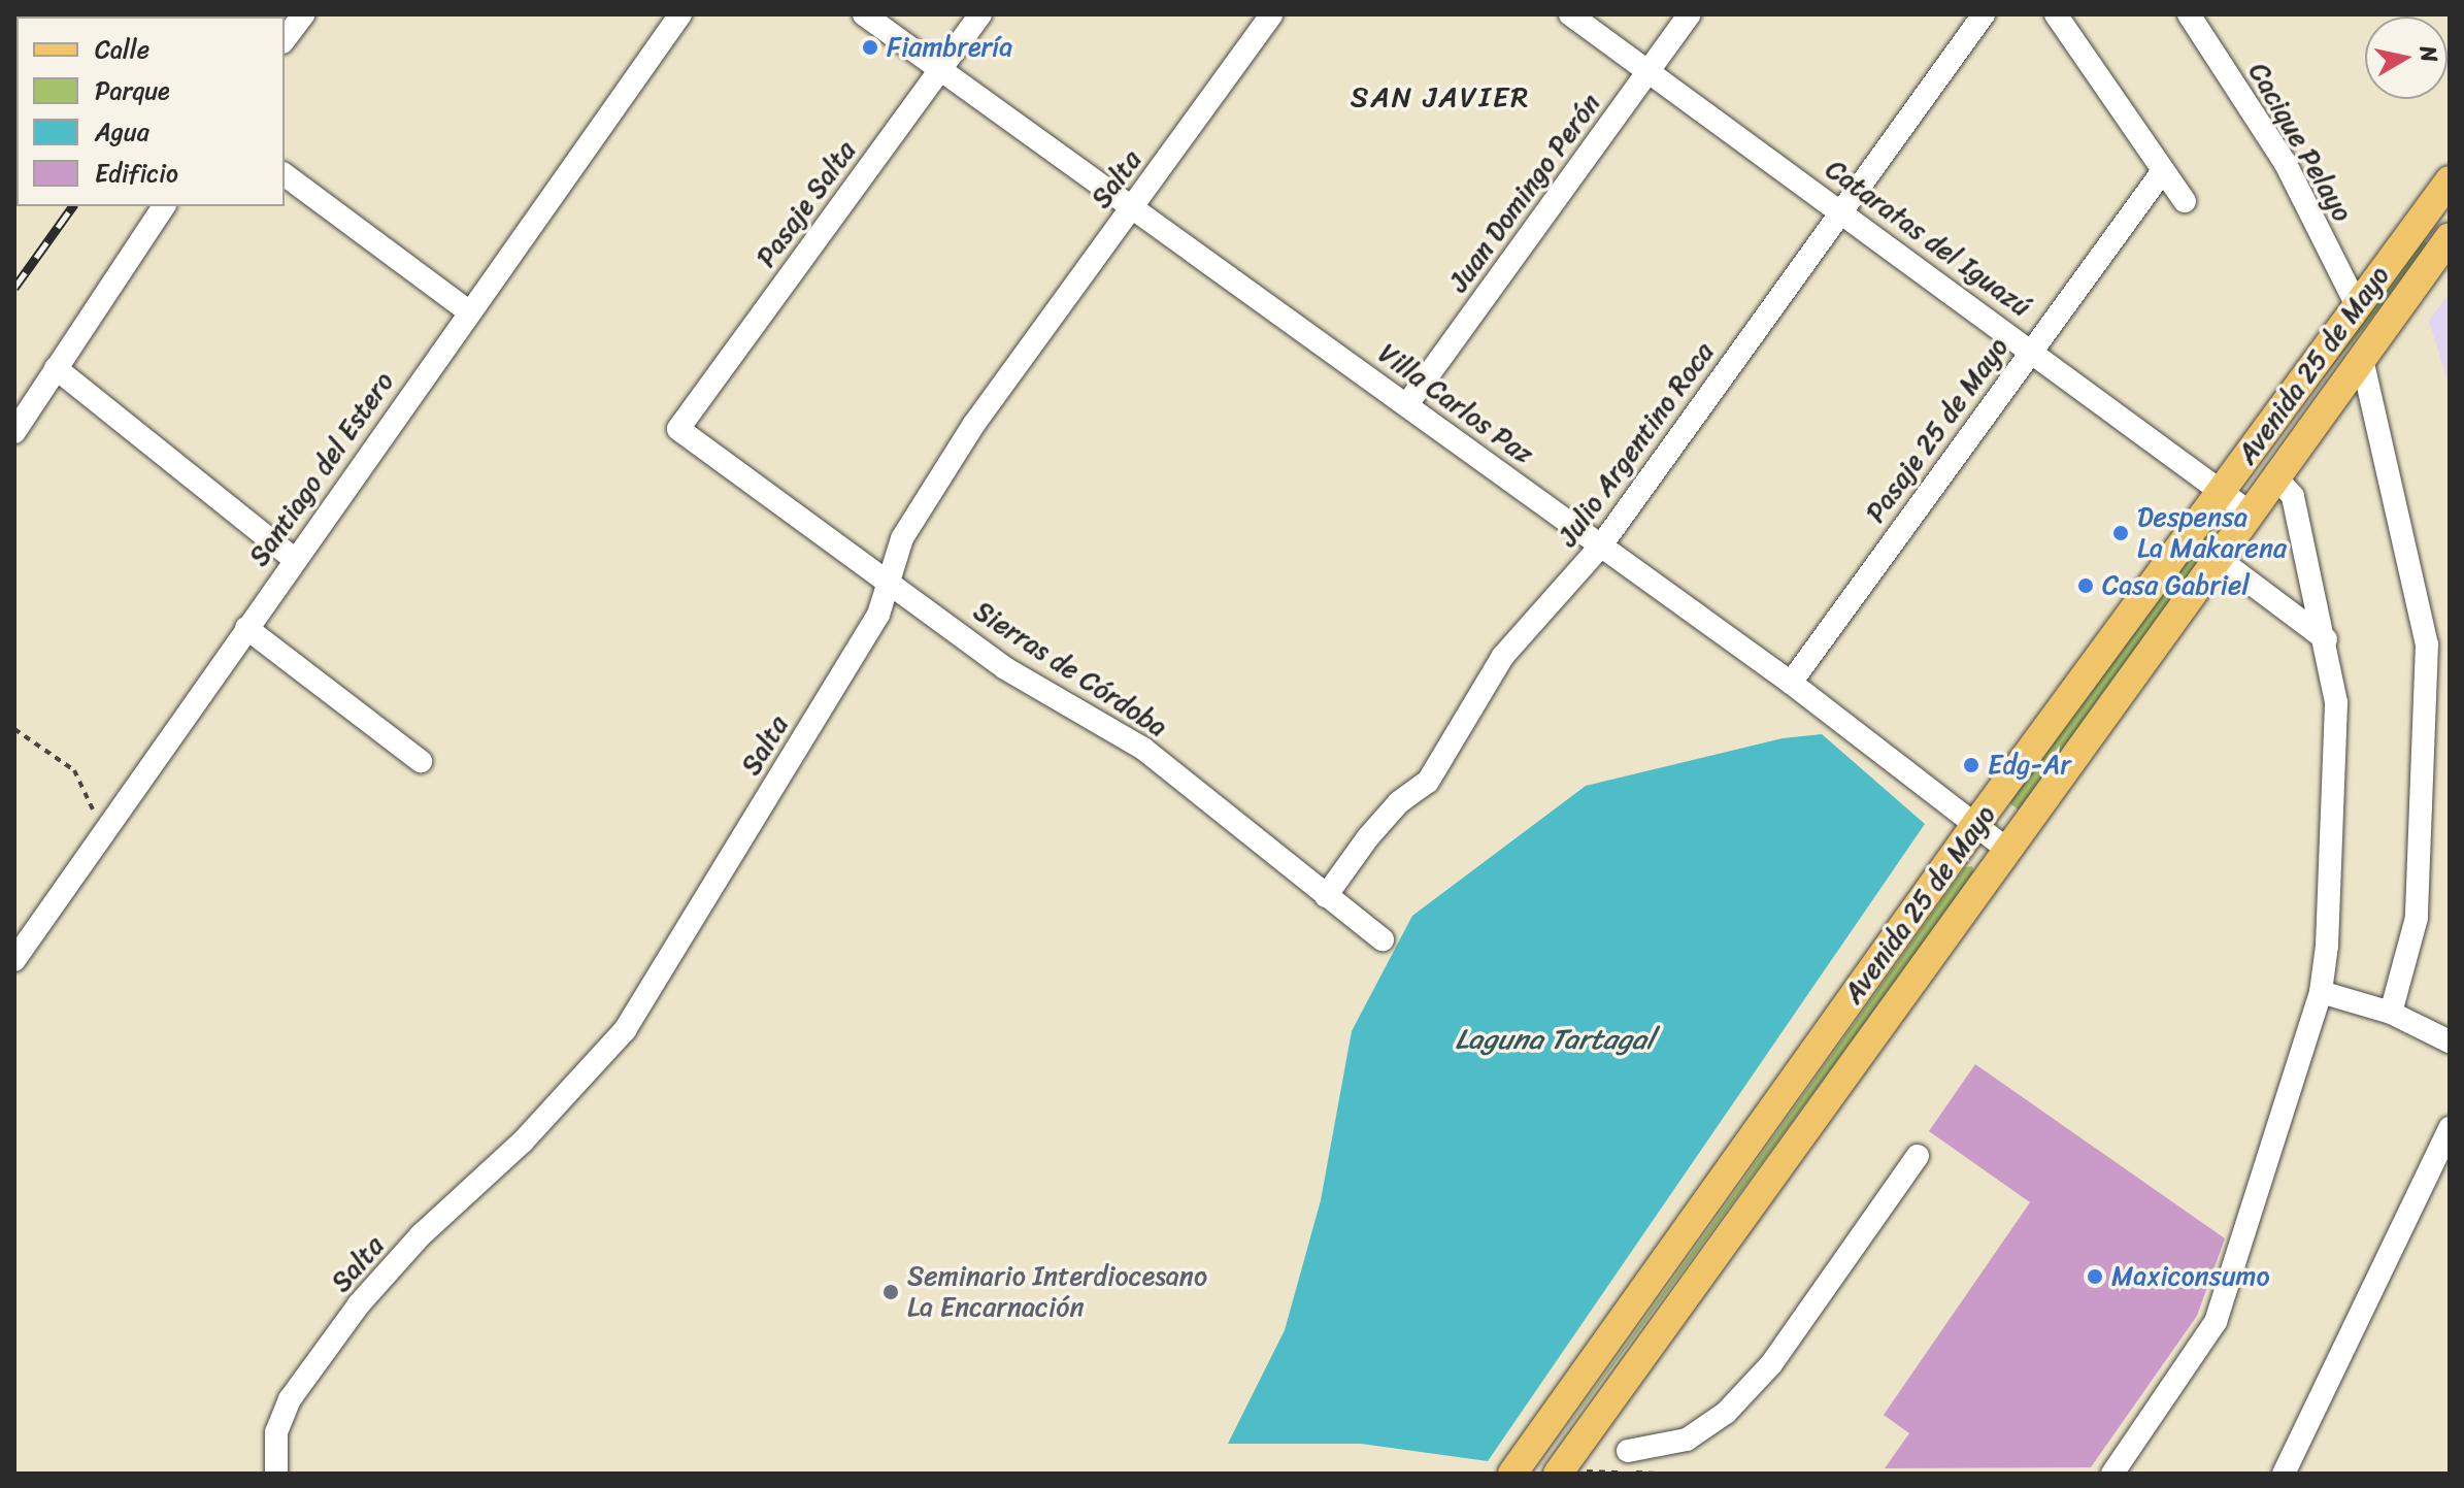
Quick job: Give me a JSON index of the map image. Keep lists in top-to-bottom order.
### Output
{
  "streets": {
    "main road": ["Avenida 25 de Mayo"],
    "street": [
      "Cacique Pelayo",
      "Salta",
      "Juan Domingo Perón",
      "Pasaje Salta",
      "Cataratas del Iguazú",
      "Villa Carlos Paz",
      "Pasaje 25 de Mayo",
      "Julio Argentino Roca",
      "Santiago del Estero",
      "Sierras de Córdoba"
    ]
  },
  "crossings": [
    ["Cacique Pelayo", "Avenida 25 de Mayo"],
    ["Salta", "Villa Carlos Paz"],
    ["Salta", "Sierras de Córdoba"],
    ["Juan Domingo Perón", "Cataratas del Iguazú"],
    ["Juan Domingo Perón", "Villa Carlos Paz"],
    ["Pasaje Salta", "Villa Carlos Paz"],
    ["Pasaje Salta", "Sierras de Córdoba"],
    ["Cataratas del Iguazú", "Avenida 25 de Mayo"],
    ["Cataratas del Iguazú", "Pasaje 25 de Mayo"],
    ["Cataratas del Iguazú", "Julio Argentino Roca"],
    ["Avenida 25 de Mayo", "Villa Carlos Paz"],
    ["Villa Carlos Paz", "Pasaje 25 de Mayo"],
    ["Villa Carlos Paz", "Julio Argentino Roca"],
    ["Julio Argentino Roca", "Sierras de Córdoba"]
  ],
  "districts": ["SAN JAVIER"],
  "water": ["Laguna Tartagal"],
  "places": [
    "Fiambrería",
    "Despensa La Makarena",
    "Casa Gabriel",
    "Edg-Ar",
    "Maxiconsumo",
    "Seminario Interdiocesano La Encarnación"
  ],
  "legend": [
    "Calle",
    "Parque",
    "Agua",
    "Edificio"
  ],
  "north": "right"
}
